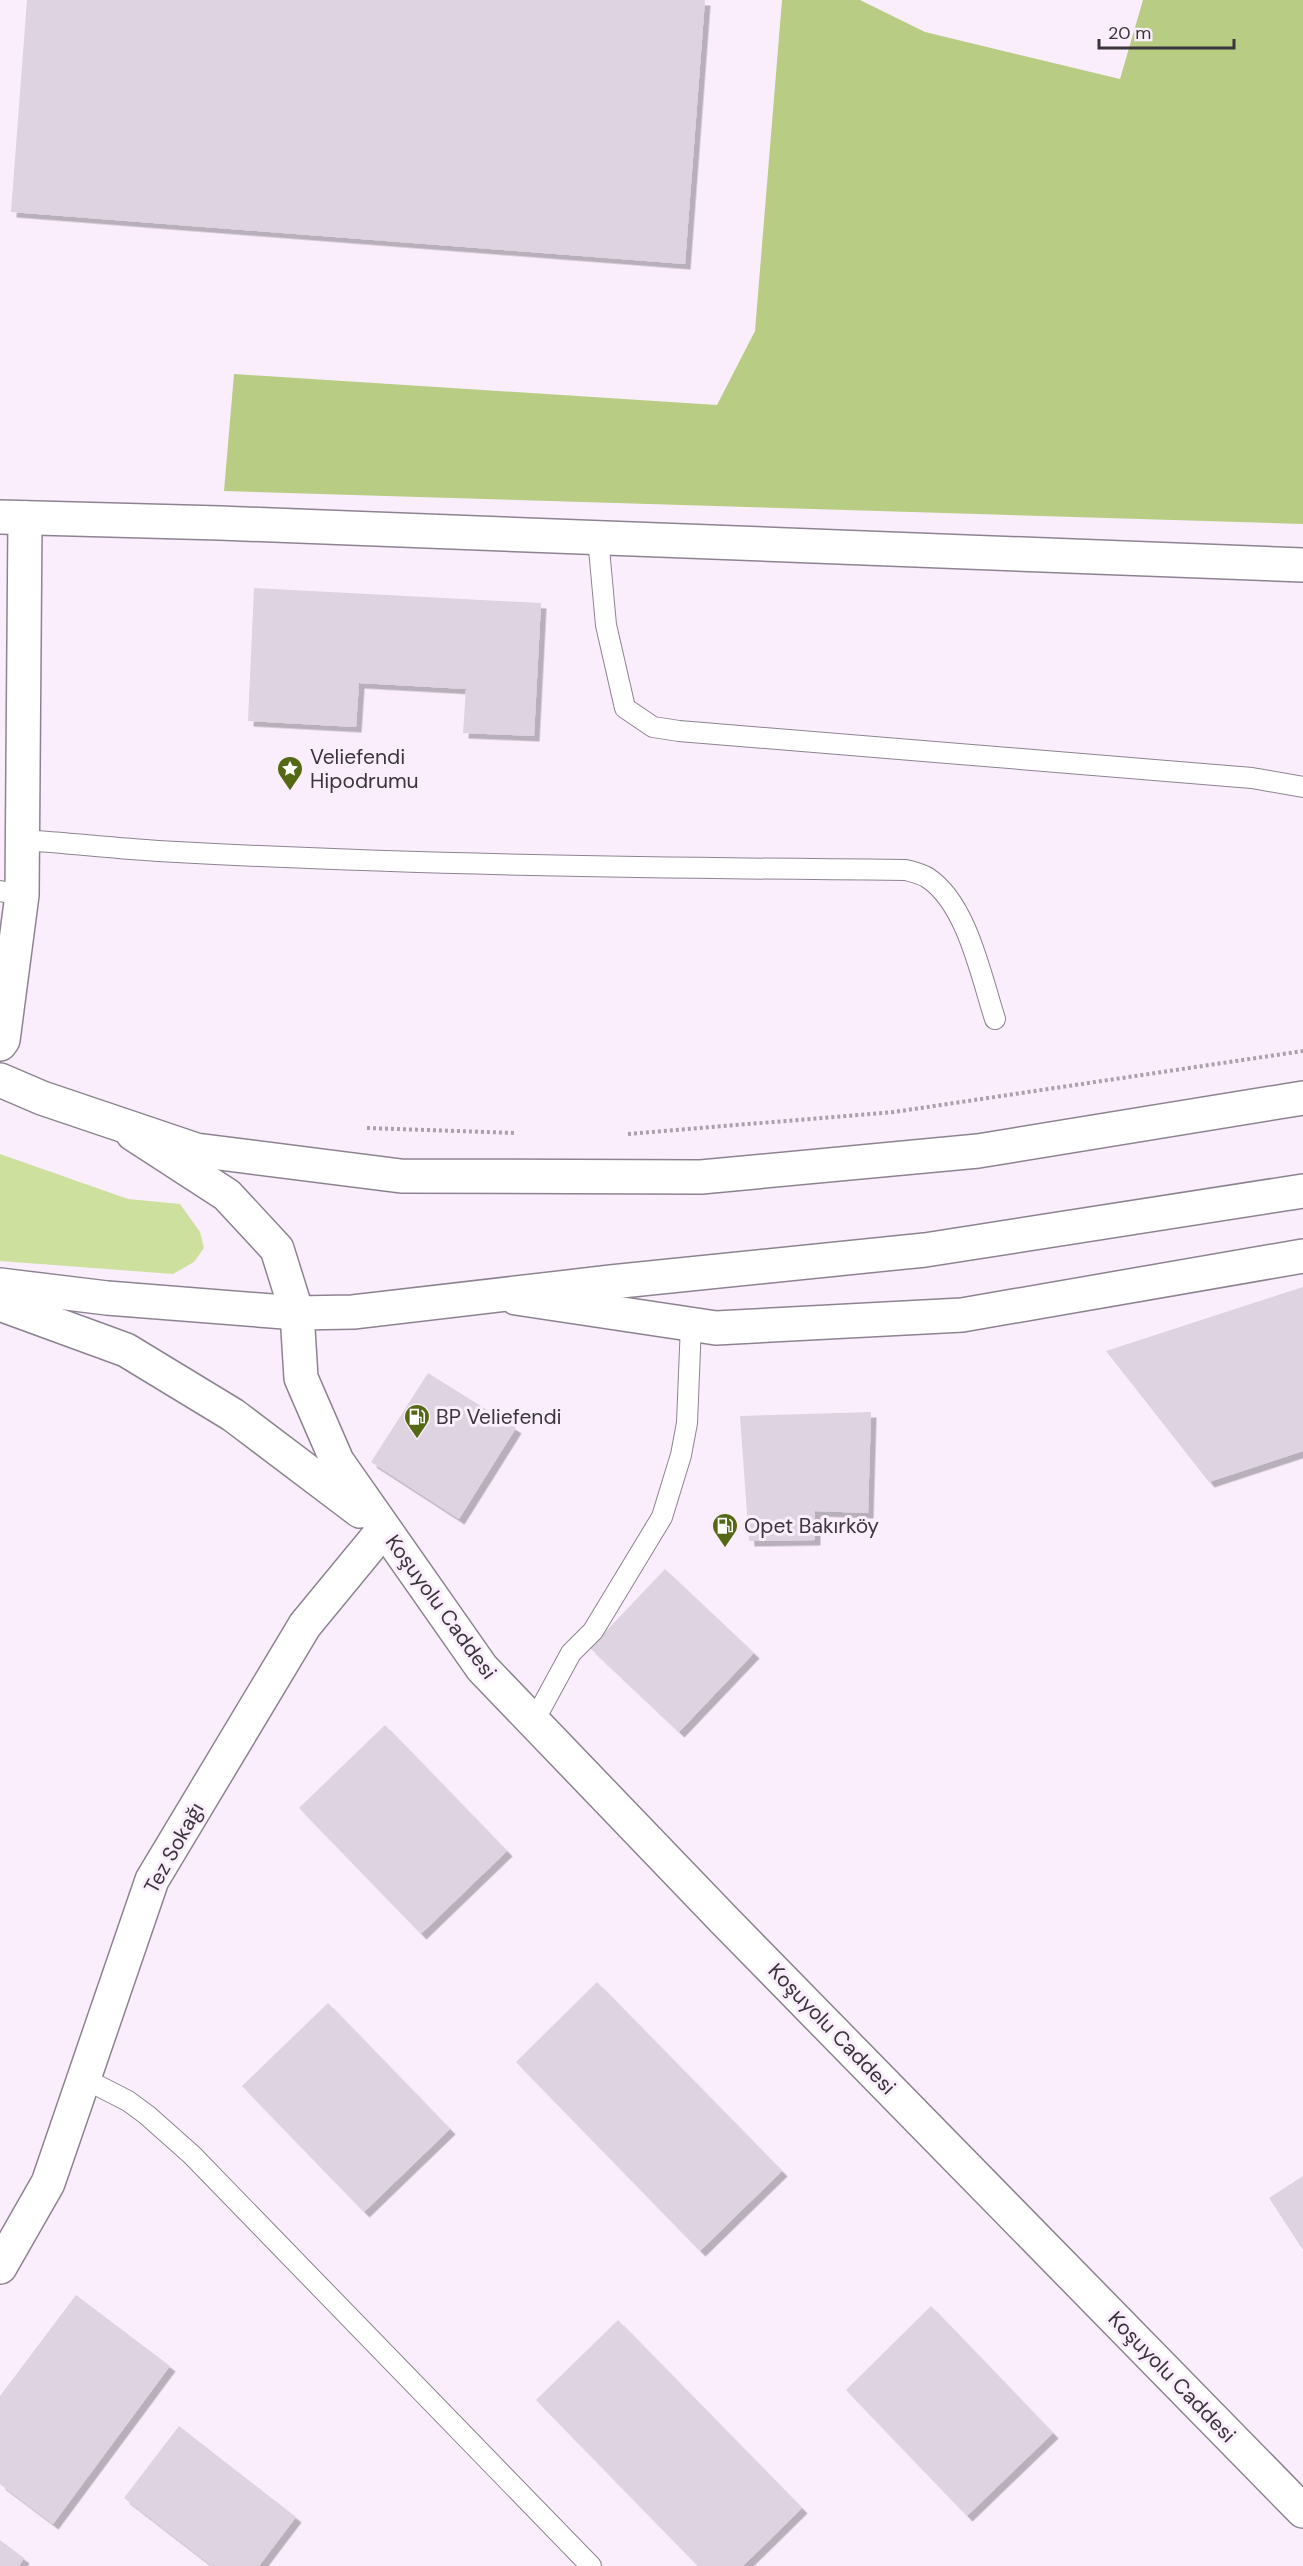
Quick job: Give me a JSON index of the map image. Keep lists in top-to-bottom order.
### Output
{
  "streets": {
    "street": ["Koşuyolu Caddesi", "Tez Sokağı"]
  },
  "crossings": [
    ["Koşuyolu Caddesi", "Tez Sokağı"]
  ],
  "places": {
    "place": ["Veliefendi Hipodrumu"],
    "fuel station": ["BP Veliefendi", "Opet Bakırköy"]
  },
  "scale_bar": "20 m"
}
